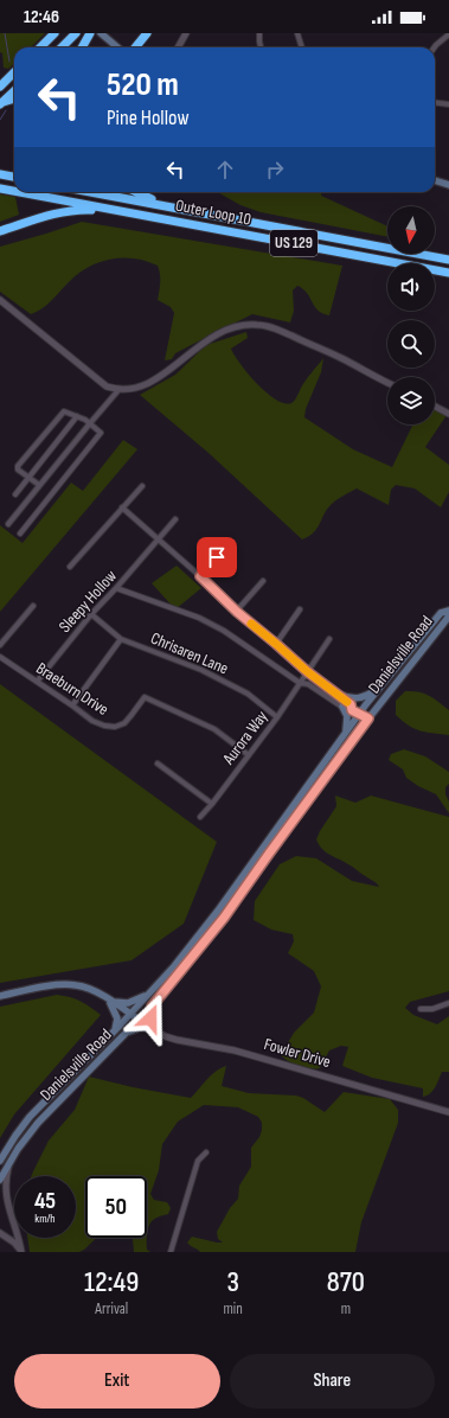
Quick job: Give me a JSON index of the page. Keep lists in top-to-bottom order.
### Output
{
  "streets": {
    "highway": ["Outer Loop 10", "US 129"],
    "main road": ["Danielsville Road"],
    "street": [
      "Sleepy Hollow",
      "Chrisaren Lane",
      "Braeburn Drive",
      "Aurora Way",
      "Fowler Drive"
    ]
  },
  "crossings": [
    ["Sleepy Hollow", "Chrisaren Lane"],
    ["Sleepy Hollow", "Braeburn Drive"],
    ["Chrisaren Lane", "Aurora Way"],
    ["Danielsville Road", "Fowler Drive"],
    ["Braeburn Drive", "Aurora Way"]
  ],
  "north": "bottom",
  "page": {
    "status": "12:46",
    "turn": ["520 m", "Pine Hollow"],
    "speed": "45 km/h",
    "limit": "50",
    "eta": [
      "12:49",
      "Arrival",
      "3",
      "min",
      "870",
      "m"
    ],
    "buttons": ["Exit", "Share"]
  }
}
